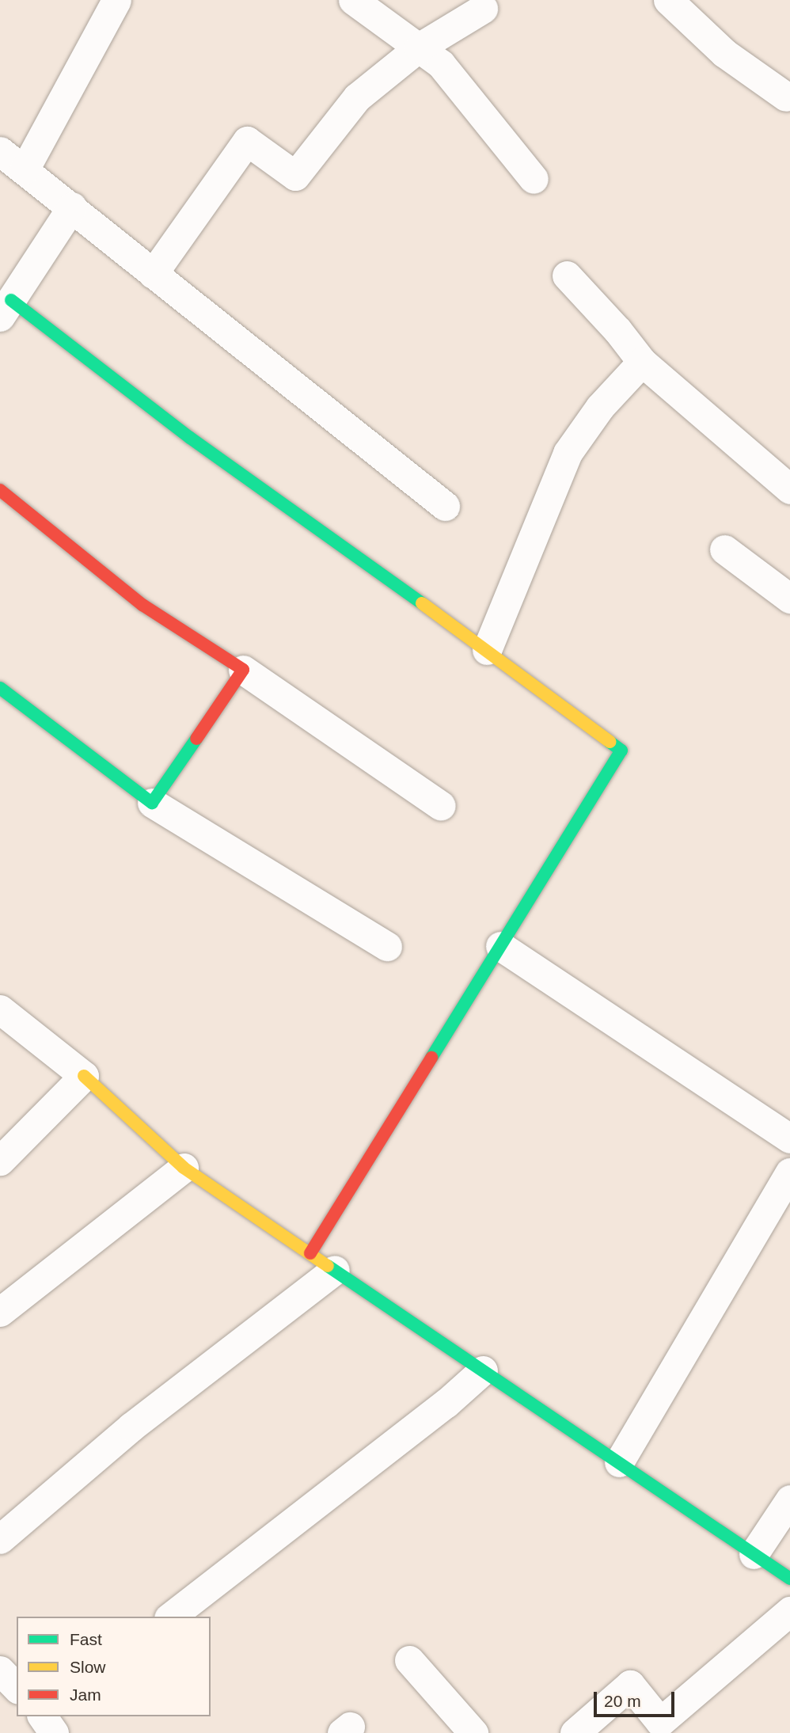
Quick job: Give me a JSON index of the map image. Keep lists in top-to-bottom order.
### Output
{
  "legend": ["Fast", "Slow", "Jam"],
  "scale_bar": "20 m"
}
